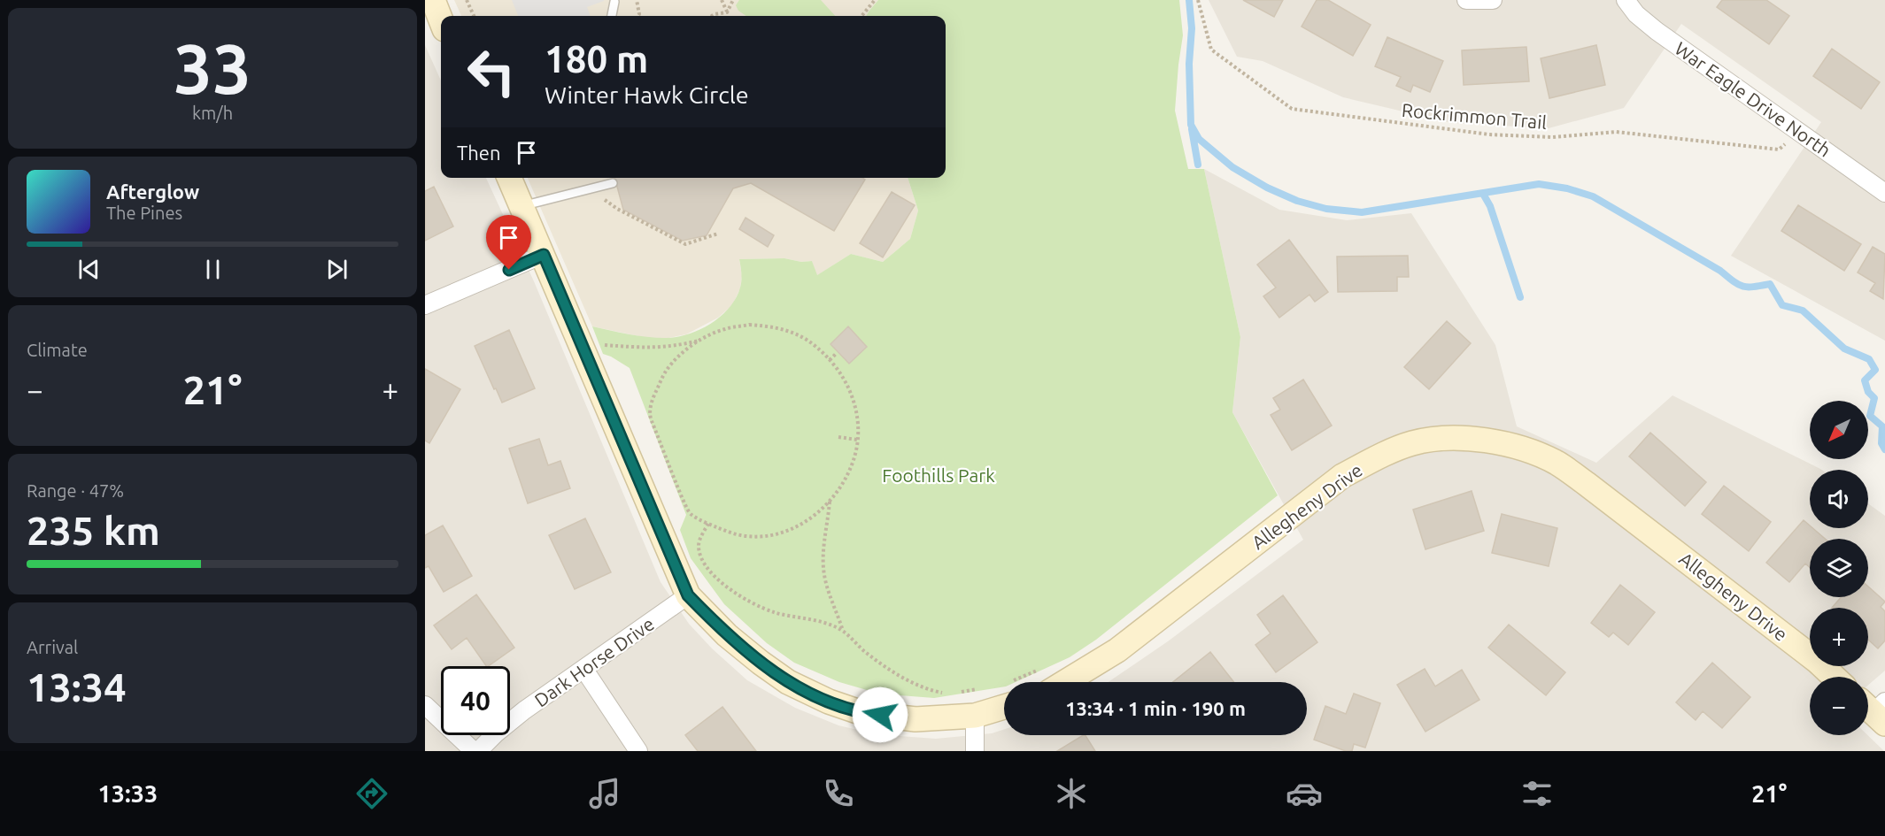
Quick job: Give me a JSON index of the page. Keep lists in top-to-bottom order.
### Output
{
  "streets": {
    "street": ["War Eagle Drive North", "Allegheny Drive", "Dark Horse Drive"],
    "path": ["Rockrimmon Trail"]
  },
  "crossings": [
    ["War Eagle Drive North", "Rockrimmon Trail"]
  ],
  "parks": ["Foothills Park"],
  "north": "bottom left",
  "page": {
    "tile": [
      ["33", "km/h"],
      "Climate",
      ["Range · 47%", "235 km"],
      ["Arrival", "13:34"]
    ],
    "turn": ["180 m", "Winter Hawk Circle"],
    "then": "Then",
    "song": ["Afterglow", "The Pines"],
    "heat": ["−", "21°", "+"],
    "map_buttons": ["+", "−"],
    "limit": "40",
    "trip": "13:34 · 1 min · 190 m",
    "tabs": ["13:33", "21°"]
  }
}
